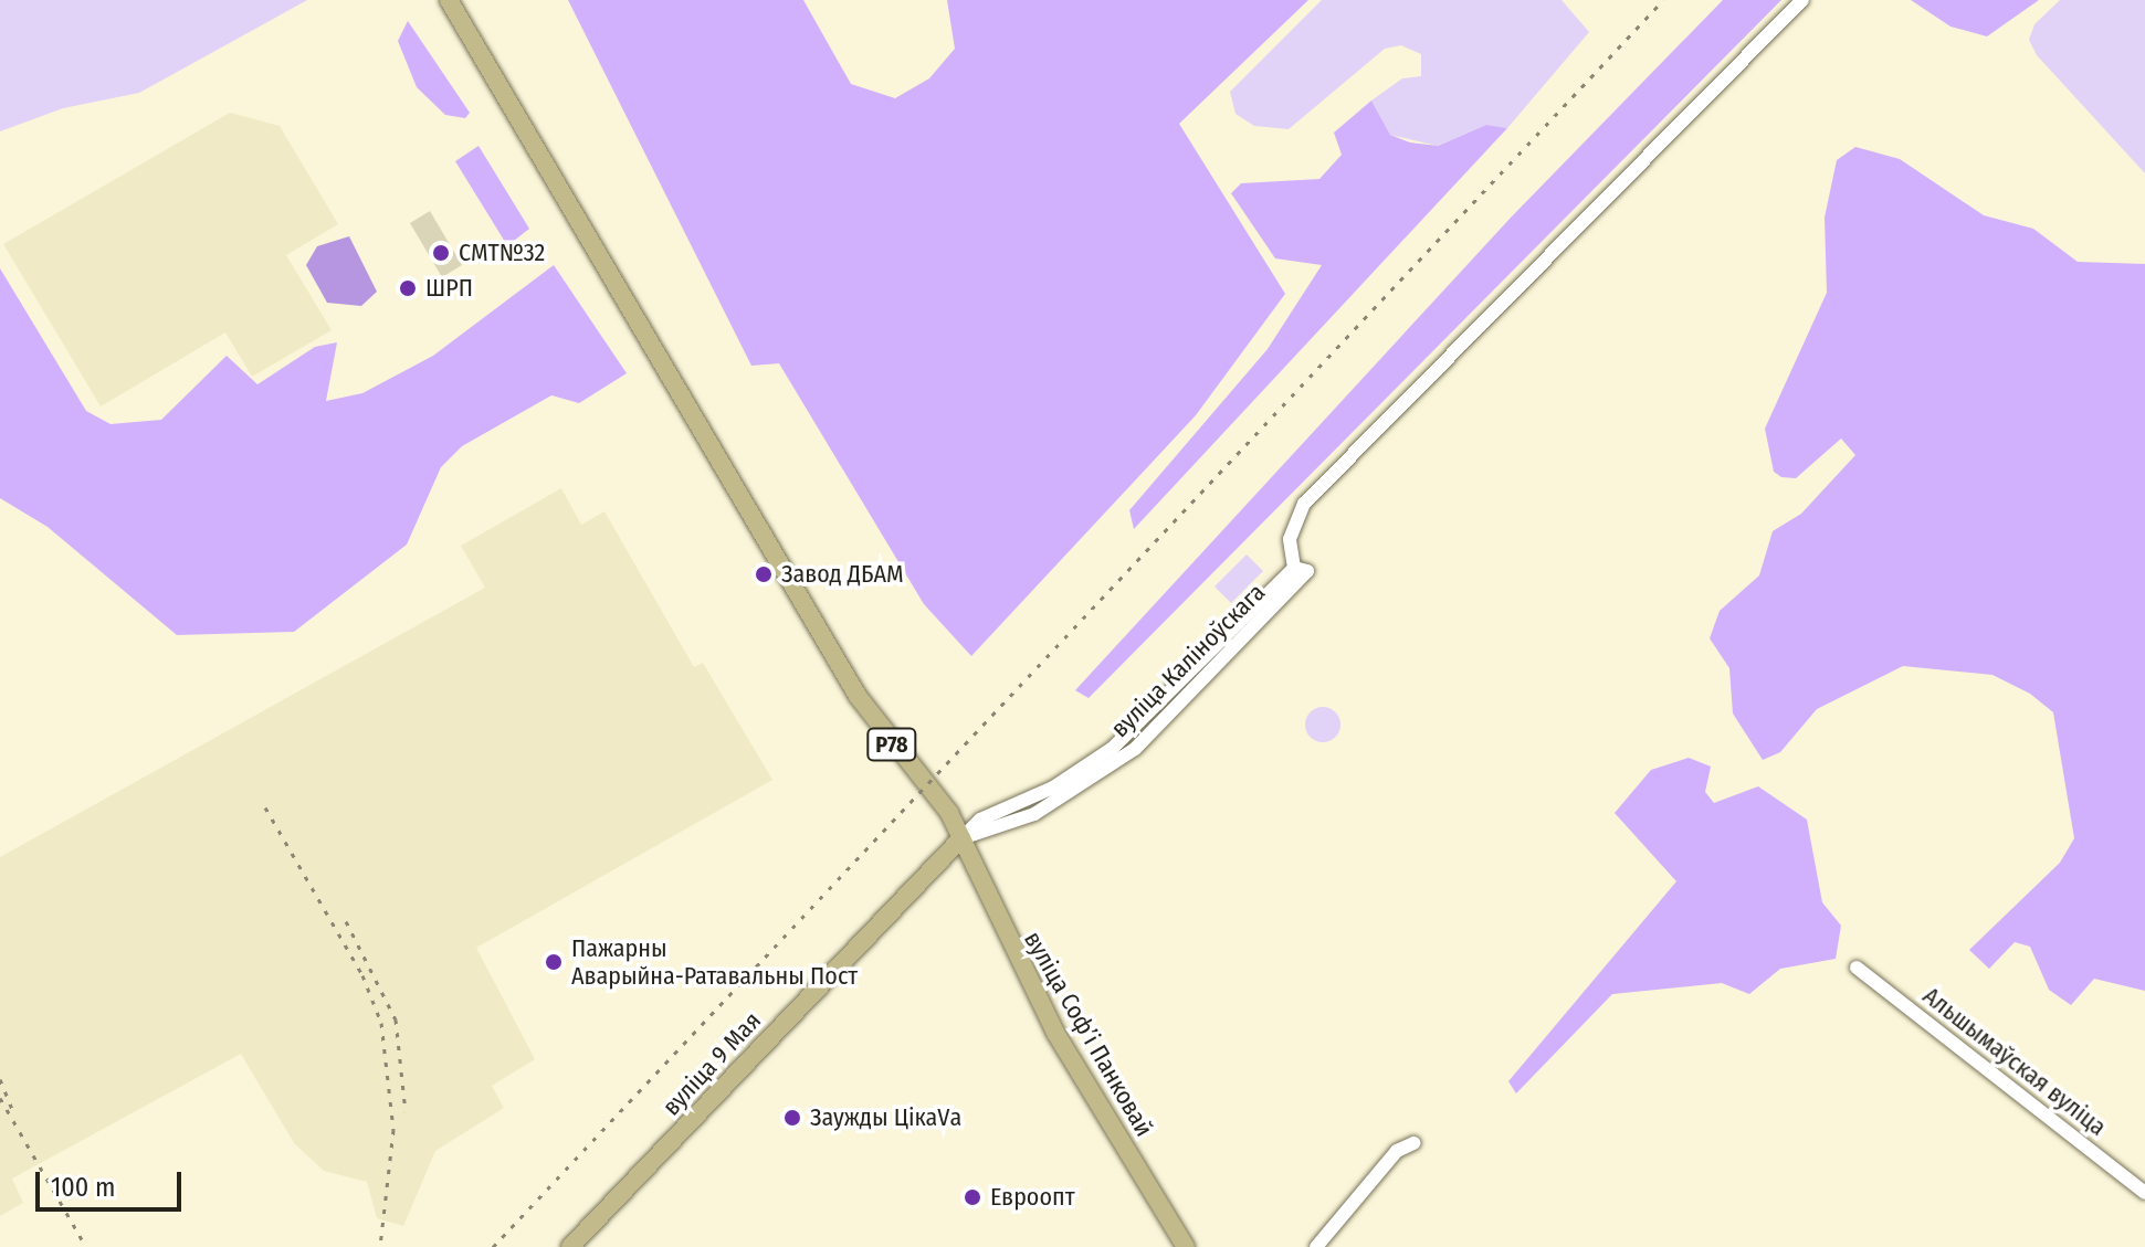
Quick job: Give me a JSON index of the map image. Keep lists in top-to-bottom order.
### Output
{
  "streets": {
    "main road": ["Р78", "вуліца Софʼі Панковай", "вуліца 9 Мая"],
    "street": ["вуліца Каліноўскага", "Альшымаўская вуліца"]
  },
  "crossings": [
    ["вуліца Каліноўскага", "Р78"],
    ["вуліца Каліноўскага", "вуліца Софʼі Панковай"],
    ["вуліца Каліноўскага", "вуліца 9 Мая"],
    ["Р78", "вуліца Софʼі Панковай"],
    ["Р78", "вуліца 9 Мая"],
    ["вуліца Софʼі Панковай", "вуліца 9 Мая"]
  ],
  "places": [
    "СМТ№32",
    "ШРП",
    "Завод ДБАМ",
    "Пажарны Аварыйна-Ратавальны Пост",
    "Заужды ЦікаVа",
    "Евроопт"
  ],
  "scale_bar": "100 m"
}
